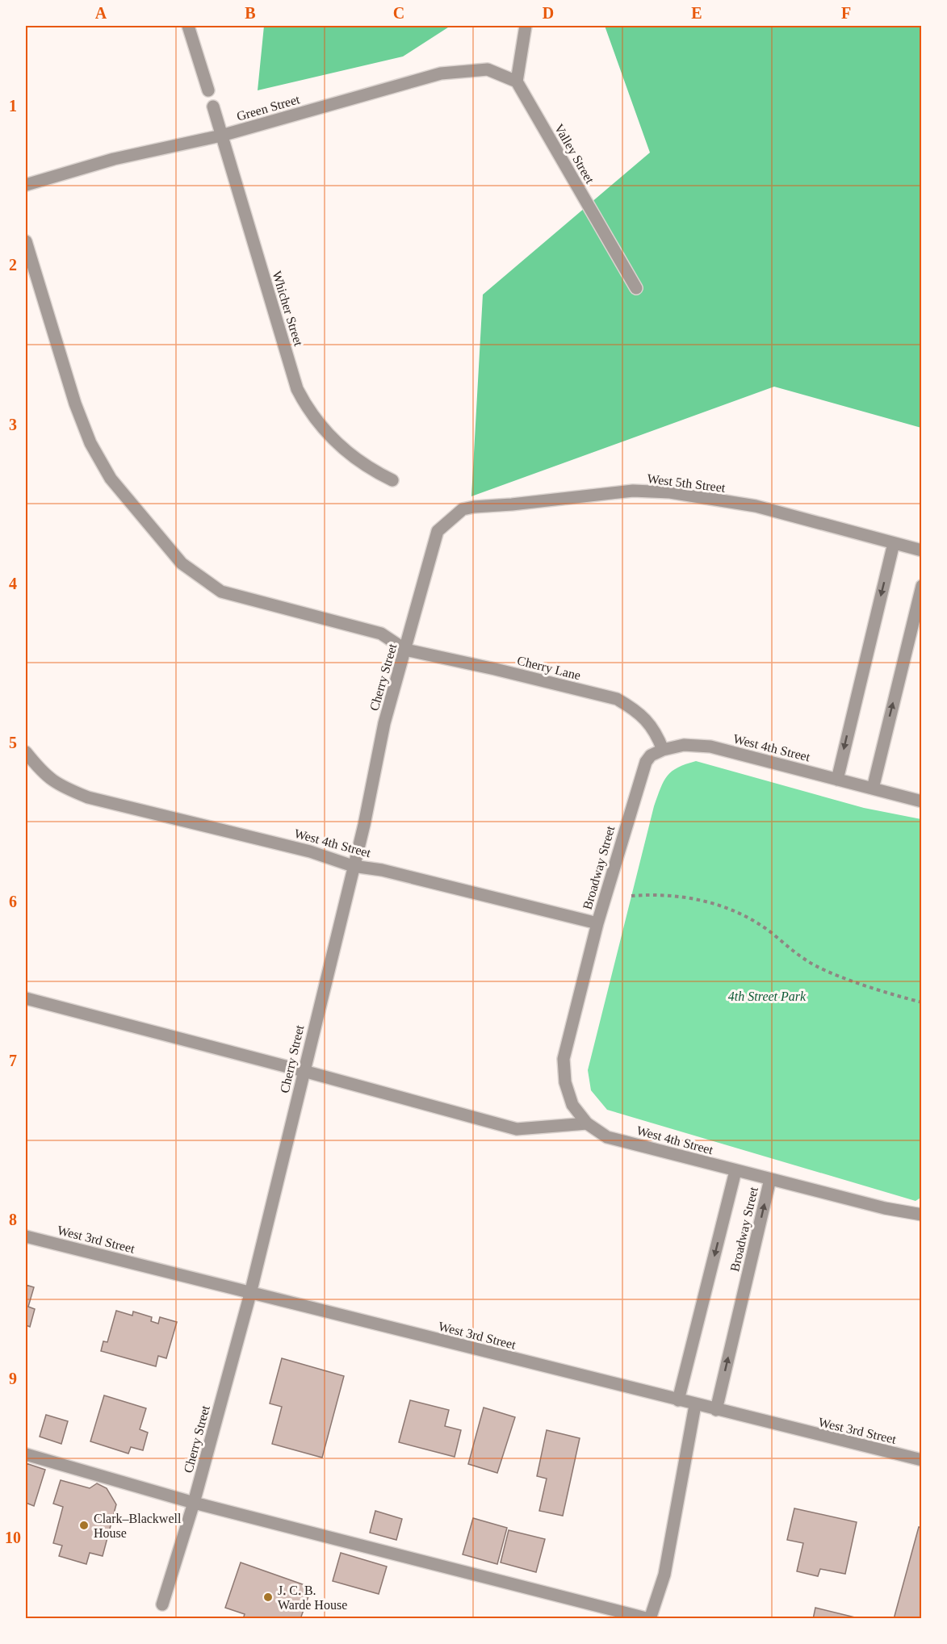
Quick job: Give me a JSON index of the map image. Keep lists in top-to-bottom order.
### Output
{
  "streets": {
    "street": [
      "Green Street",
      "Valley Street",
      "Whicher Street",
      "West 5th Street",
      "Cherry Lane",
      "Cherry Street",
      "West 4th Street",
      "Broadway Street",
      "West 3rd Street"
    ]
  },
  "crossings": [
    ["Green Street", "Valley Street"],
    ["Green Street", "Whicher Street"],
    ["West 5th Street", "Cherry Street"],
    ["Cherry Lane", "Cherry Street"],
    ["Cherry Lane", "West 4th Street"],
    ["Cherry Lane", "Broadway Street"],
    ["Cherry Street", "West 4th Street"],
    ["Cherry Street", "West 3rd Street"],
    ["West 4th Street", "Broadway Street"],
    ["Broadway Street", "West 3rd Street"]
  ],
  "parks": ["4th Street Park"],
  "places": ["Clark–Blackwell House", "J. C. B. Warde House"],
  "grid": {
    "columns": [
      "A",
      "B",
      "C",
      "D",
      "E",
      "F"
    ],
    "rows": [
      "1",
      "2",
      "3",
      "4",
      "5",
      "6",
      "7",
      "8",
      "9",
      "10"
    ]
  }
}
